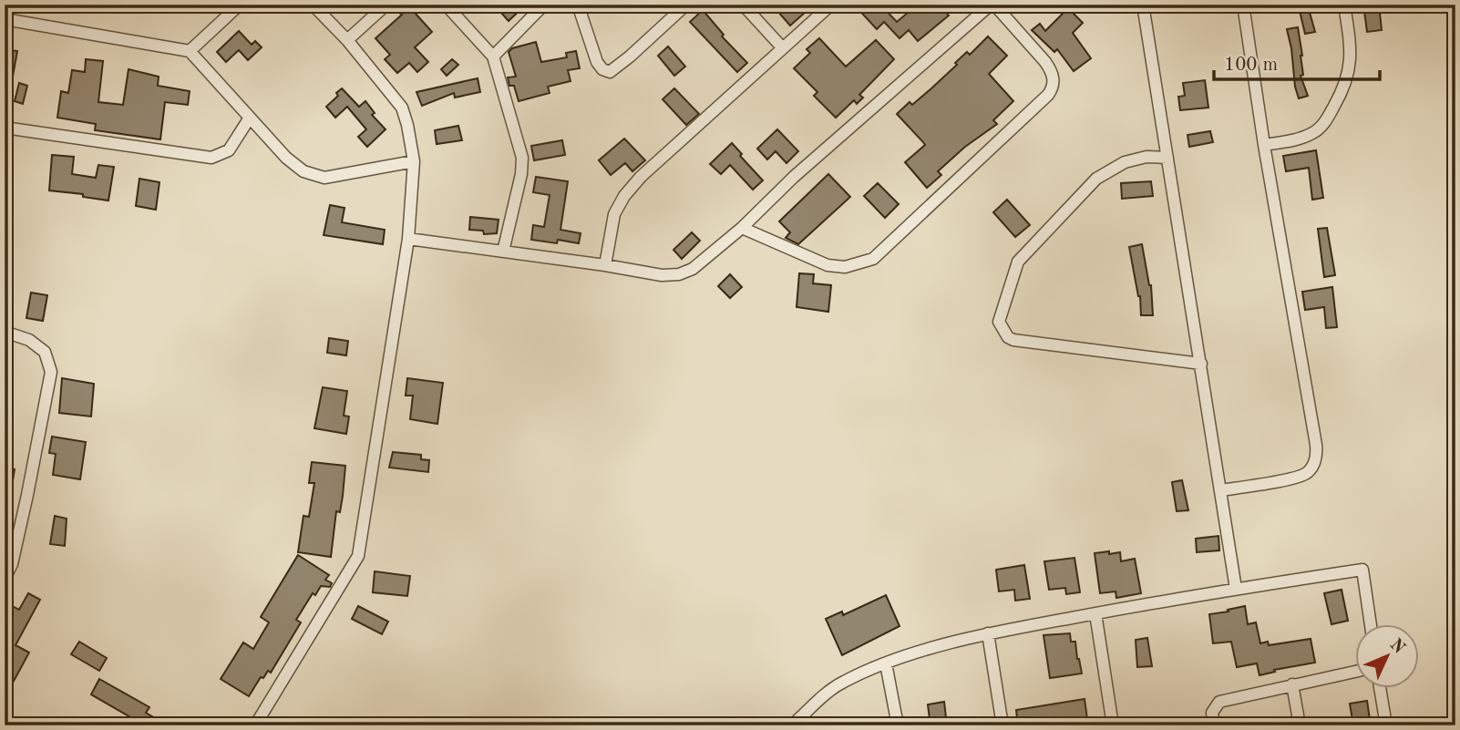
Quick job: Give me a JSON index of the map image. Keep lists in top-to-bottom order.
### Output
{
  "scale_bar": "100 m",
  "north": "top right"
}
